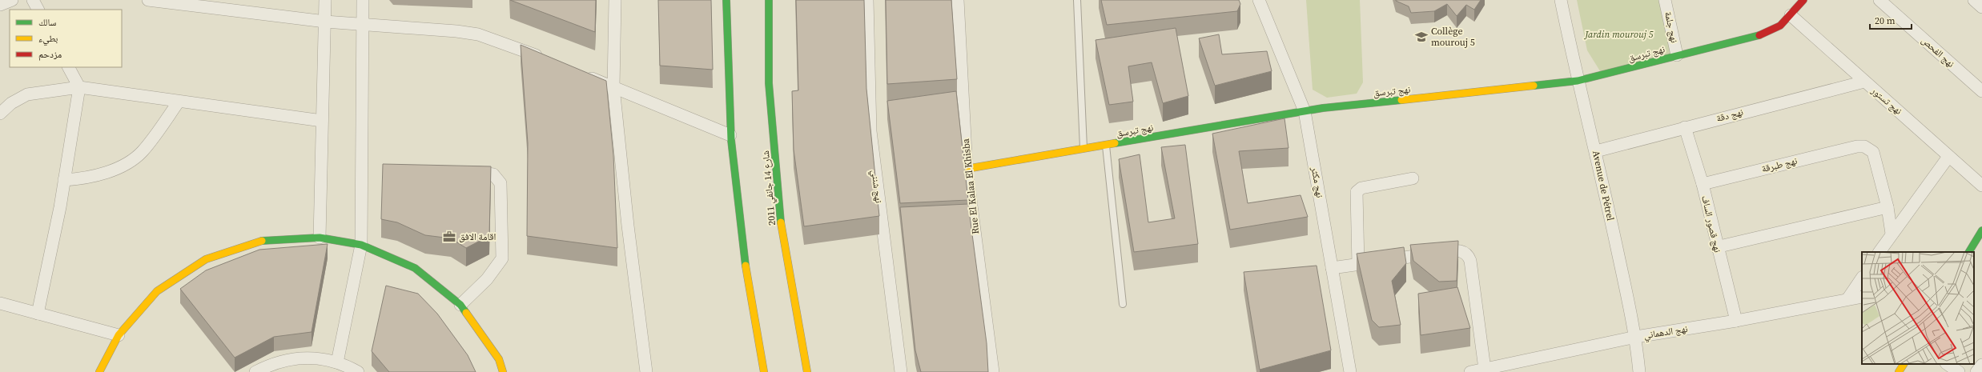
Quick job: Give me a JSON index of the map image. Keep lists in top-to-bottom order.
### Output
{
  "streets": {
    "street": [
      "نهج جلمة",
      "نهج الفحص",
      "نهج تبرسق",
      "نهج تستور",
      "نهج دقة",
      "نهج طبرقة",
      "نهج مكثر",
      "Avenue de Pétrel",
      "نهج شنني",
      "Rue El Kalaa El Khisba",
      "شارع 14 جانفي 2011",
      "نهج قصور الساف",
      "نهج الدهماني"
    ]
  },
  "crossings": [
    ["نهج جلمة", "نهج تبرسق"],
    ["نهج تبرسق", "نهج تستور"],
    ["نهج تبرسق", "نهج مكثر"],
    ["نهج تبرسق", "Avenue de Pétrel"],
    ["نهج تبرسق", "Rue El Kalaa El Khisba"],
    ["نهج تستور", "نهج دقة"],
    ["نهج دقة", "Avenue de Pétrel"],
    ["نهج دقة", "نهج قصور الساف"],
    ["نهج طبرقة", "نهج قصور الساف"],
    ["Avenue de Pétrel", "نهج الدهماني"],
    ["نهج قصور الساف", "نهج الدهماني"]
  ],
  "parks": ["Jardin mourouj 5"],
  "places": {
    "school or university": ["Collège mourouj 5"],
    "office": ["اقامة الافق"]
  },
  "legend": ["سالك", "بطيء", "مزدحم"],
  "scale_bar": "20 m"
}
